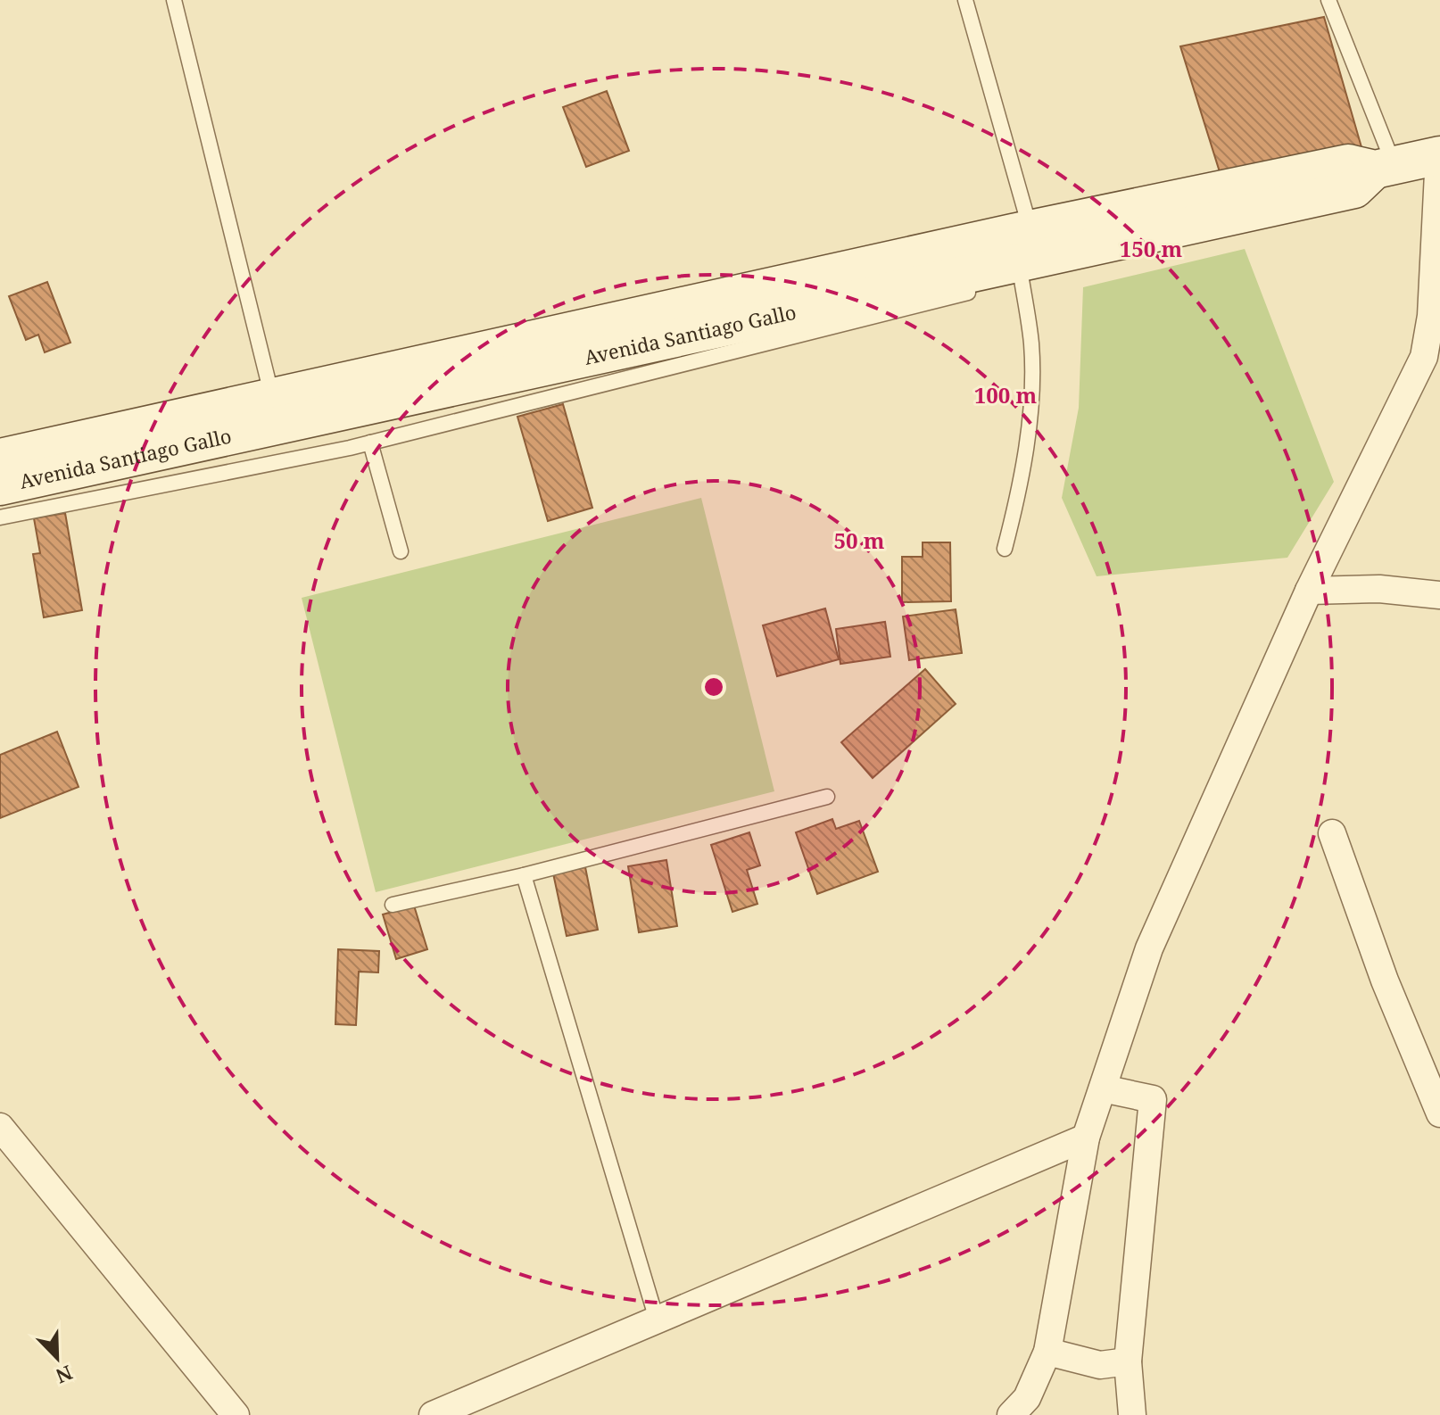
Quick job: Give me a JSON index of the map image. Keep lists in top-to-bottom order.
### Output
{
  "streets": {
    "street": ["Avenida Santiago Gallo"]
  },
  "north": "bottom right",
  "rings": ["150 m", "100 m", "50 m"]
}
